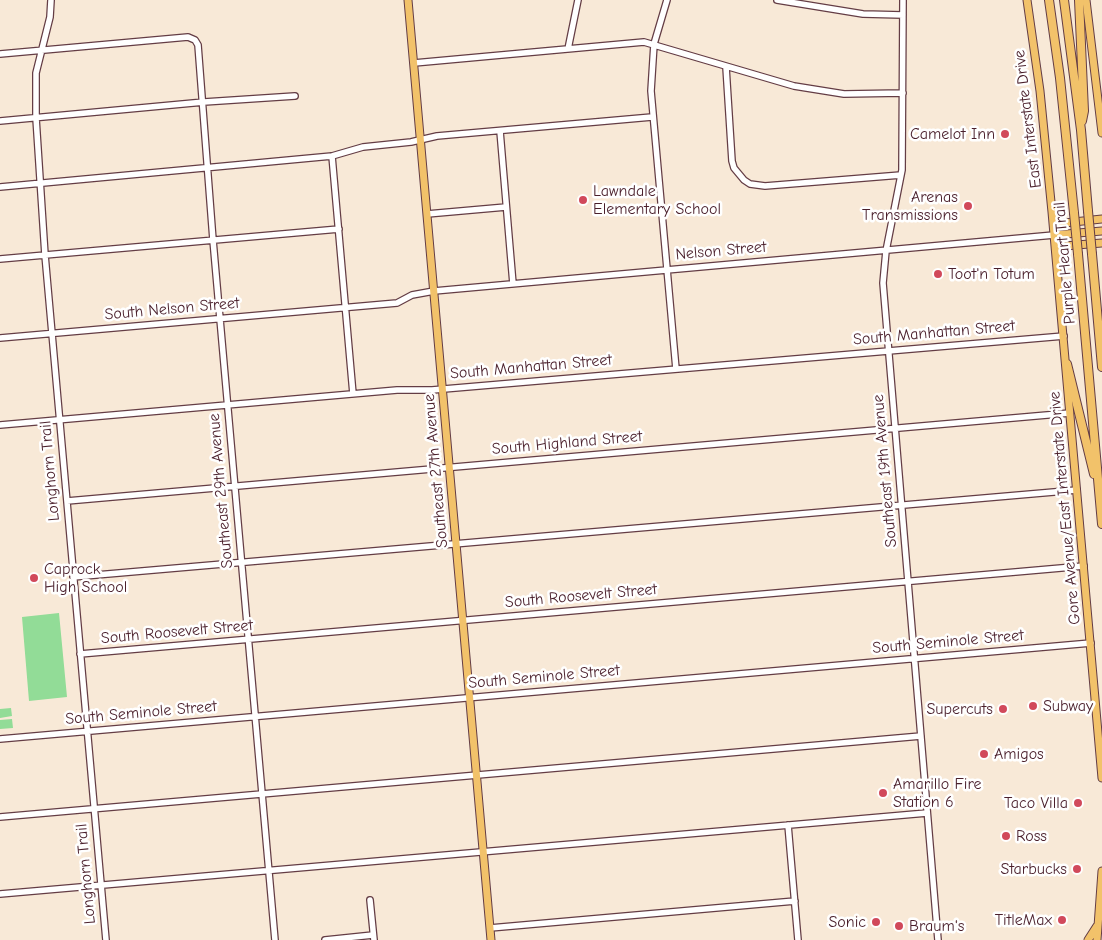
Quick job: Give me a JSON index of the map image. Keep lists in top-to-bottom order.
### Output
{
  "streets": {
    "highway": ["Purple Heart Trail"],
    "main road": [
      "East Interstate Drive",
      "Nelson Street",
      "Southeast 27th Avenue",
      "Gore Avenue/East Interstate Drive"
    ],
    "street": [
      "South Nelson Street",
      "South Manhattan Street",
      "South Highland Street",
      "Longhorn Trail",
      "Southeast 19th Avenue",
      "Southeast 29th Avenue",
      "South Roosevelt Street",
      "South Seminole Street"
    ]
  },
  "crossings": [
    ["East Interstate Drive", "Nelson Street"],
    ["East Interstate Drive", "Gore Avenue/East Interstate Drive"],
    ["Nelson Street", "South Nelson Street"],
    ["Nelson Street", "Southeast 27th Avenue"],
    ["Nelson Street", "Southeast 19th Avenue"],
    ["Nelson Street", "Gore Avenue/East Interstate Drive"],
    ["South Nelson Street", "Longhorn Trail"],
    ["South Nelson Street", "Southeast 29th Avenue"],
    ["South Manhattan Street", "Longhorn Trail"],
    ["South Manhattan Street", "Southeast 27th Avenue"],
    ["South Manhattan Street", "Southeast 19th Avenue"],
    ["South Manhattan Street", "Southeast 29th Avenue"],
    ["South Manhattan Street", "Gore Avenue/East Interstate Drive"],
    ["South Highland Street", "Longhorn Trail"],
    ["South Highland Street", "Southeast 27th Avenue"],
    ["South Highland Street", "Southeast 19th Avenue"],
    ["South Highland Street", "Southeast 29th Avenue"],
    ["South Highland Street", "Gore Avenue/East Interstate Drive"],
    ["Longhorn Trail", "Southeast 29th Avenue"],
    ["Longhorn Trail", "South Roosevelt Street"],
    ["Longhorn Trail", "South Seminole Street"],
    ["Southeast 27th Avenue", "South Roosevelt Street"],
    ["Southeast 27th Avenue", "South Seminole Street"],
    ["Southeast 19th Avenue", "South Roosevelt Street"],
    ["Southeast 19th Avenue", "South Seminole Street"],
    ["Southeast 29th Avenue", "South Roosevelt Street"],
    ["Southeast 29th Avenue", "South Seminole Street"],
    ["Gore Avenue/East Interstate Drive", "South Roosevelt Street"],
    ["Gore Avenue/East Interstate Drive", "South Seminole Street"]
  ],
  "places": [
    "Camelot Inn",
    "Lawndale Elementary School",
    "Arenas Transmissions",
    "Toot'n Totum",
    "Caprock High School",
    "Subway",
    "Supercuts",
    "Amigos",
    "Amarillo Fire Station 6",
    "Taco Villa",
    "Ross",
    "Starbucks",
    "TitleMax",
    "Sonic",
    "Braum's"
  ]
}
